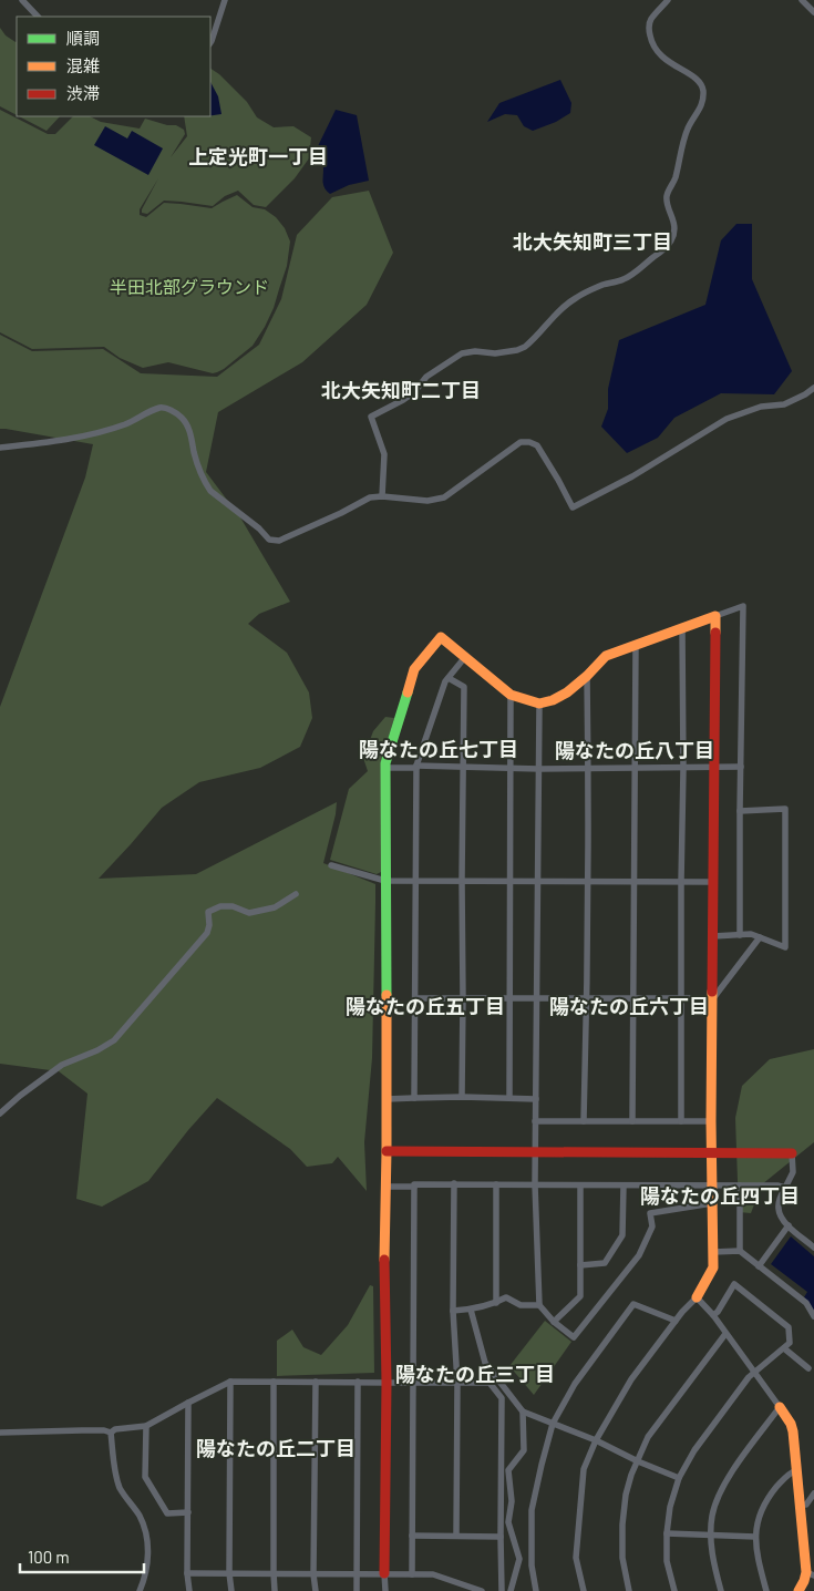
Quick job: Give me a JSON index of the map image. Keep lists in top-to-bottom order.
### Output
{
  "districts": [
    "上定光町一丁目",
    "北大矢知町三丁目",
    "北大矢知町二丁目",
    "陽なたの丘七丁目",
    "陽なたの丘八丁目",
    "陽なたの丘五丁目",
    "陽なたの丘六丁目",
    "陽なたの丘四丁目",
    "陽なたの丘三丁目",
    "陽なたの丘二丁目"
  ],
  "parks": ["半田北部グラウンド"],
  "legend": ["順調", "混雑", "渋滞"],
  "scale_bar": "100 m"
}
